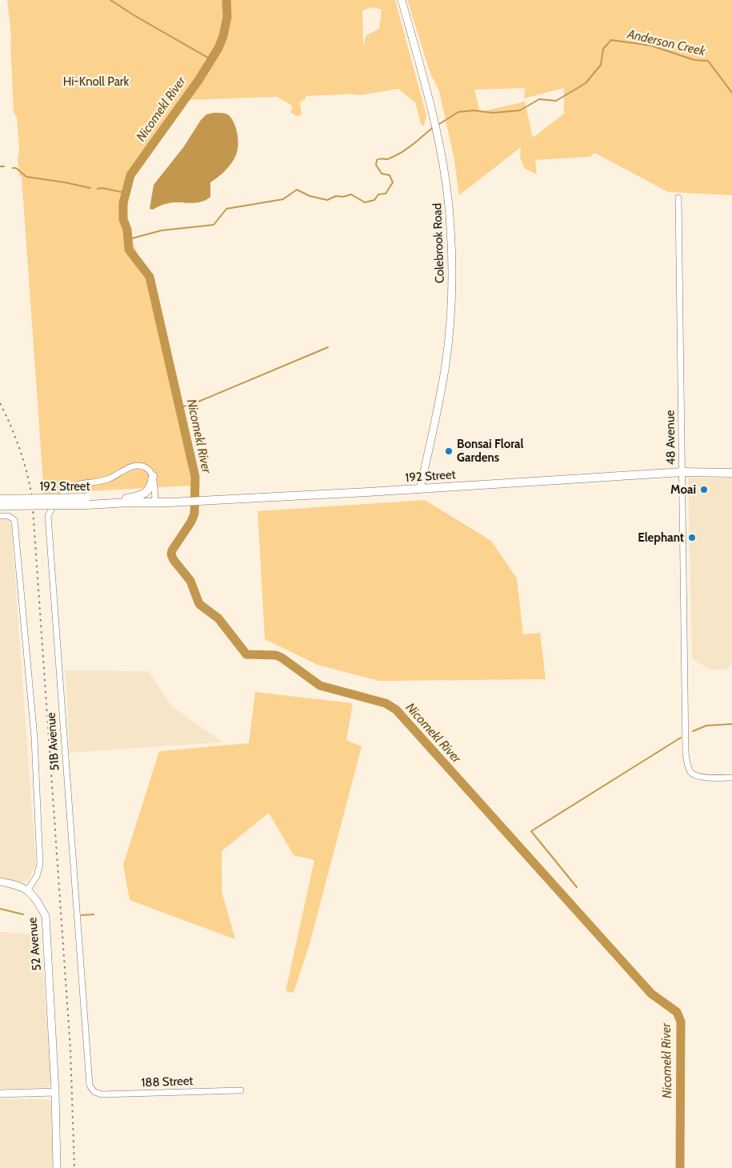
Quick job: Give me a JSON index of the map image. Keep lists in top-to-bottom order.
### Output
{
  "streets": {
    "main road": ["192 Street"],
    "street": [
      "Colebrook Road",
      "48 Avenue",
      "51B Avenue",
      "52 Avenue",
      "188 Street"
    ]
  },
  "crossings": [
    ["Colebrook Road", "192 Street"],
    ["48 Avenue", "192 Street"],
    ["51B Avenue", "188 Street"]
  ],
  "water": ["Anderson Creek", "Nicomekl River"],
  "parks": ["Hi-Knoll Park"],
  "places": ["Bonsai Floral Gardens", "Moai", "Elephant"]
}
